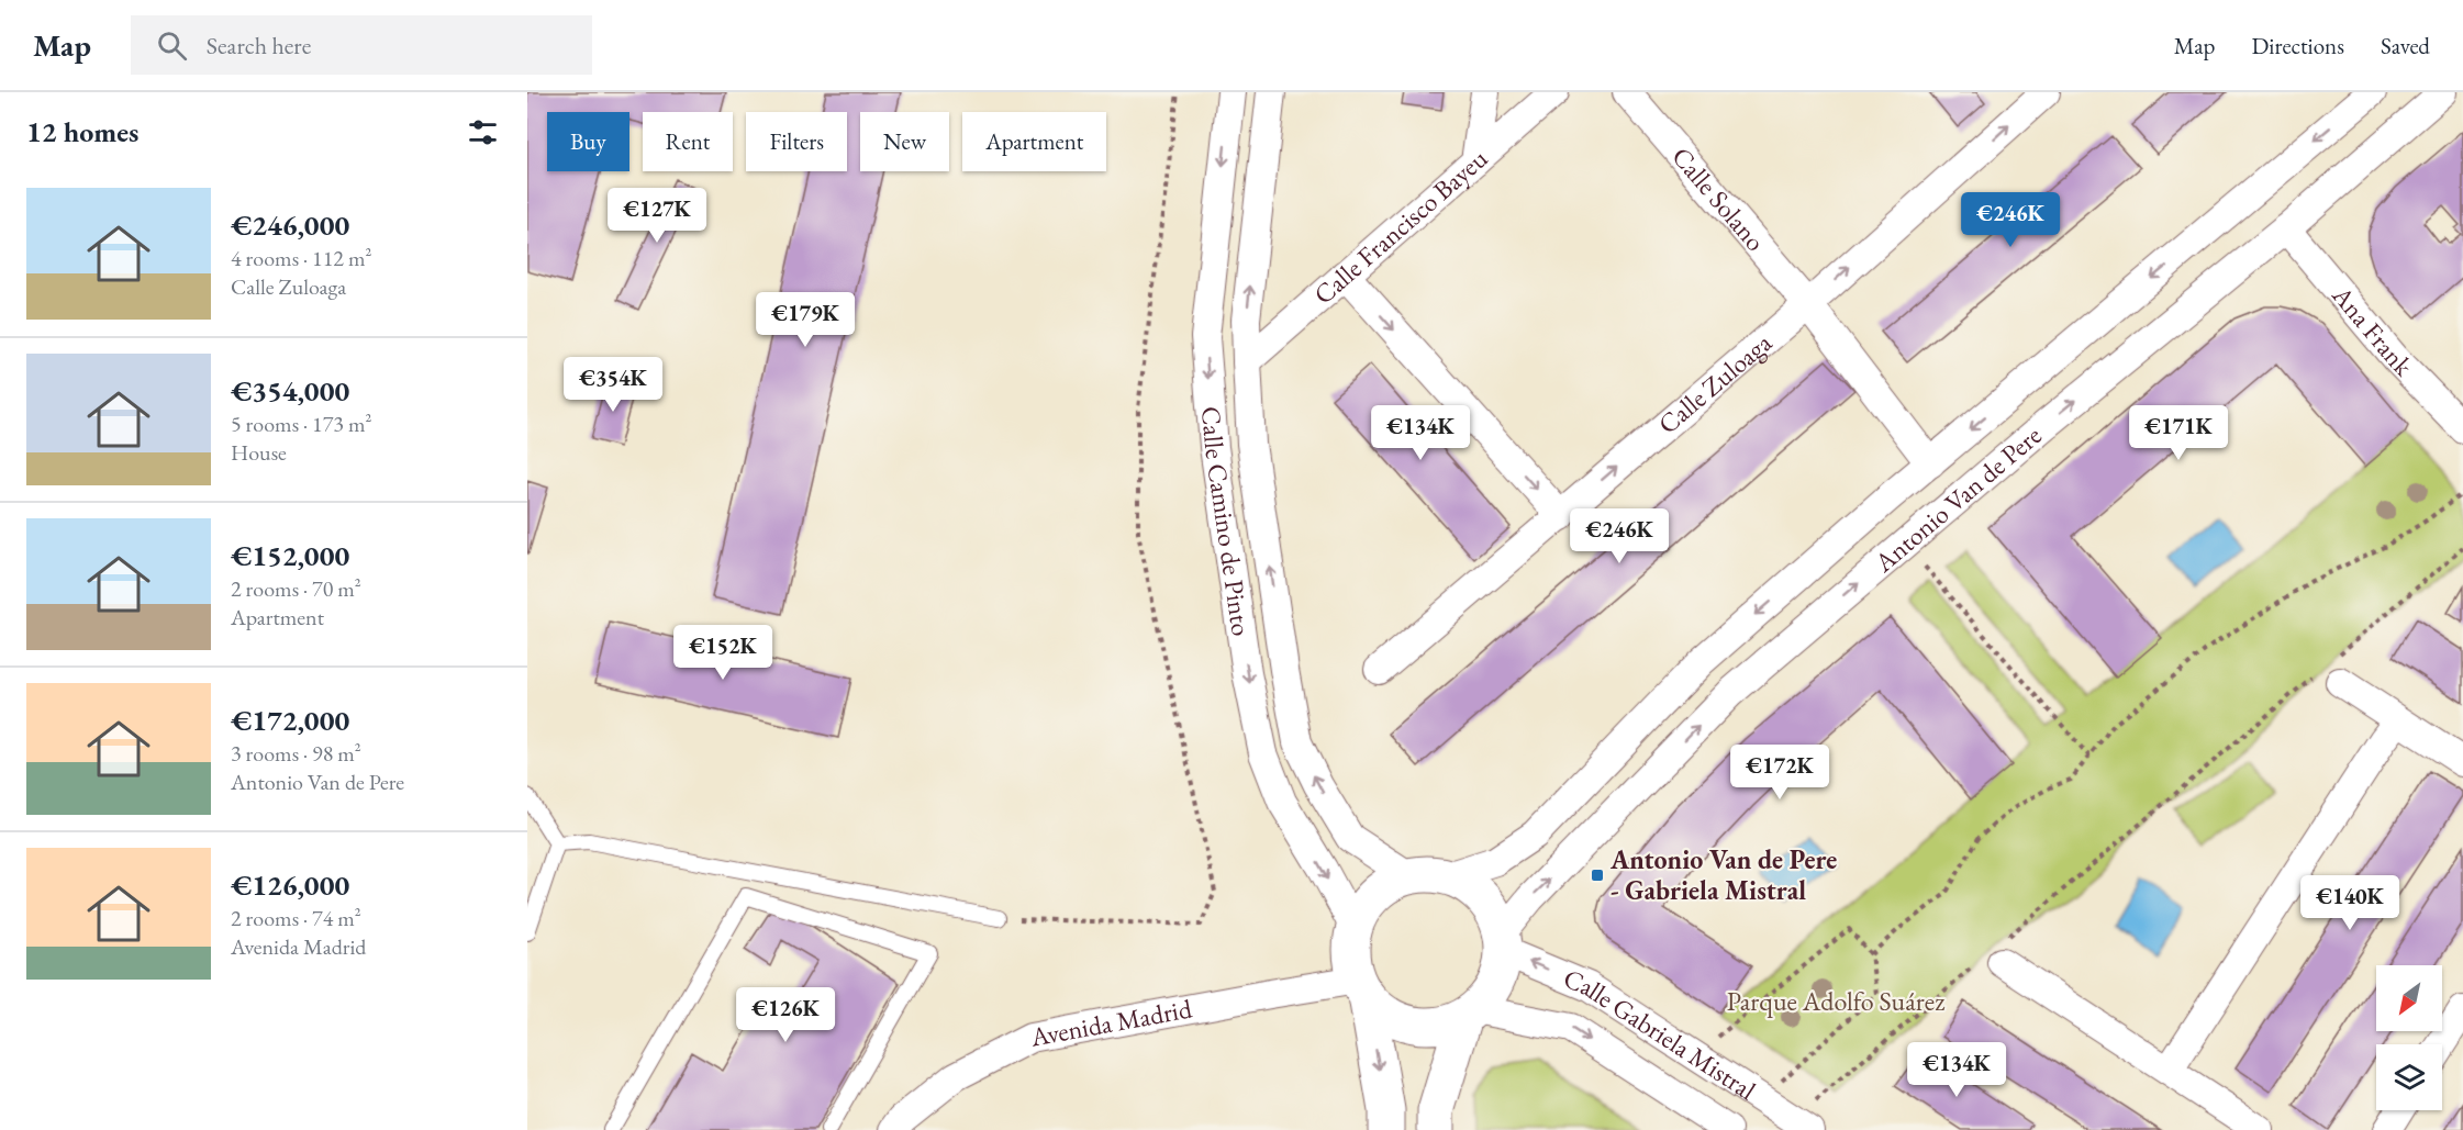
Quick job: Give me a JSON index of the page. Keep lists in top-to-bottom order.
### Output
{
  "streets": {
    "street": [
      "Calle Solano",
      "Calle Francisco Bayeu",
      "Ana Frank",
      "Calle Zuloaga",
      "Antonio Van de Pere",
      "Calle Camino de Pinto",
      "Avenida Madrid",
      "Calle Gabriela Mistral"
    ]
  },
  "crossings": [
    ["Calle Solano", "Calle Zuloaga"],
    ["Calle Solano", "Antonio Van de Pere"],
    ["Calle Francisco Bayeu", "Calle Camino de Pinto"],
    ["Ana Frank", "Antonio Van de Pere"],
    ["Antonio Van de Pere", "Calle Camino de Pinto"],
    ["Antonio Van de Pere", "Avenida Madrid"],
    ["Antonio Van de Pere", "Calle Gabriela Mistral"],
    ["Calle Camino de Pinto", "Avenida Madrid"],
    ["Calle Camino de Pinto", "Calle Gabriela Mistral"],
    ["Avenida Madrid", "Calle Gabriela Mistral"]
  ],
  "one_way": ["Calle Zuloaga"],
  "parks": ["Parque Adolfo Suárez"],
  "places": {
    "transit": ["Antonio Van de Pere - Gabriela Mistral"]
  },
  "north": "bottom left",
  "page": {
    "header": "Map",
    "search": "Search here",
    "nav": ["Map", "Directions", "Saved"],
    "heading": "12 homes",
    "chip": [
      "Buy",
      "Rent",
      "Filters",
      "New",
      "Apartment"
    ],
    "list": [
      {
        "name": "€246,000",
        "note": "4 rooms · 112 m² · Calle Zuloaga"
      },
      {
        "name": "€354,000",
        "note": "5 rooms · 173 m² · House"
      },
      {
        "name": "€152,000",
        "note": "2 rooms · 70 m² · Apartment"
      },
      {
        "name": "€172,000",
        "note": "3 rooms · 98 m² · Antonio Van de Pere"
      },
      {
        "name": "€126,000",
        "note": "2 rooms · 74 m² · Avenida Madrid"
      }
    ],
    "price": [
      "€127K",
      "€246K",
      "€179K",
      "€354K",
      "€134K",
      "€171K",
      "€246K",
      "€152K",
      "€172K",
      "€140K",
      "€126K",
      "€134K"
    ]
  }
}
